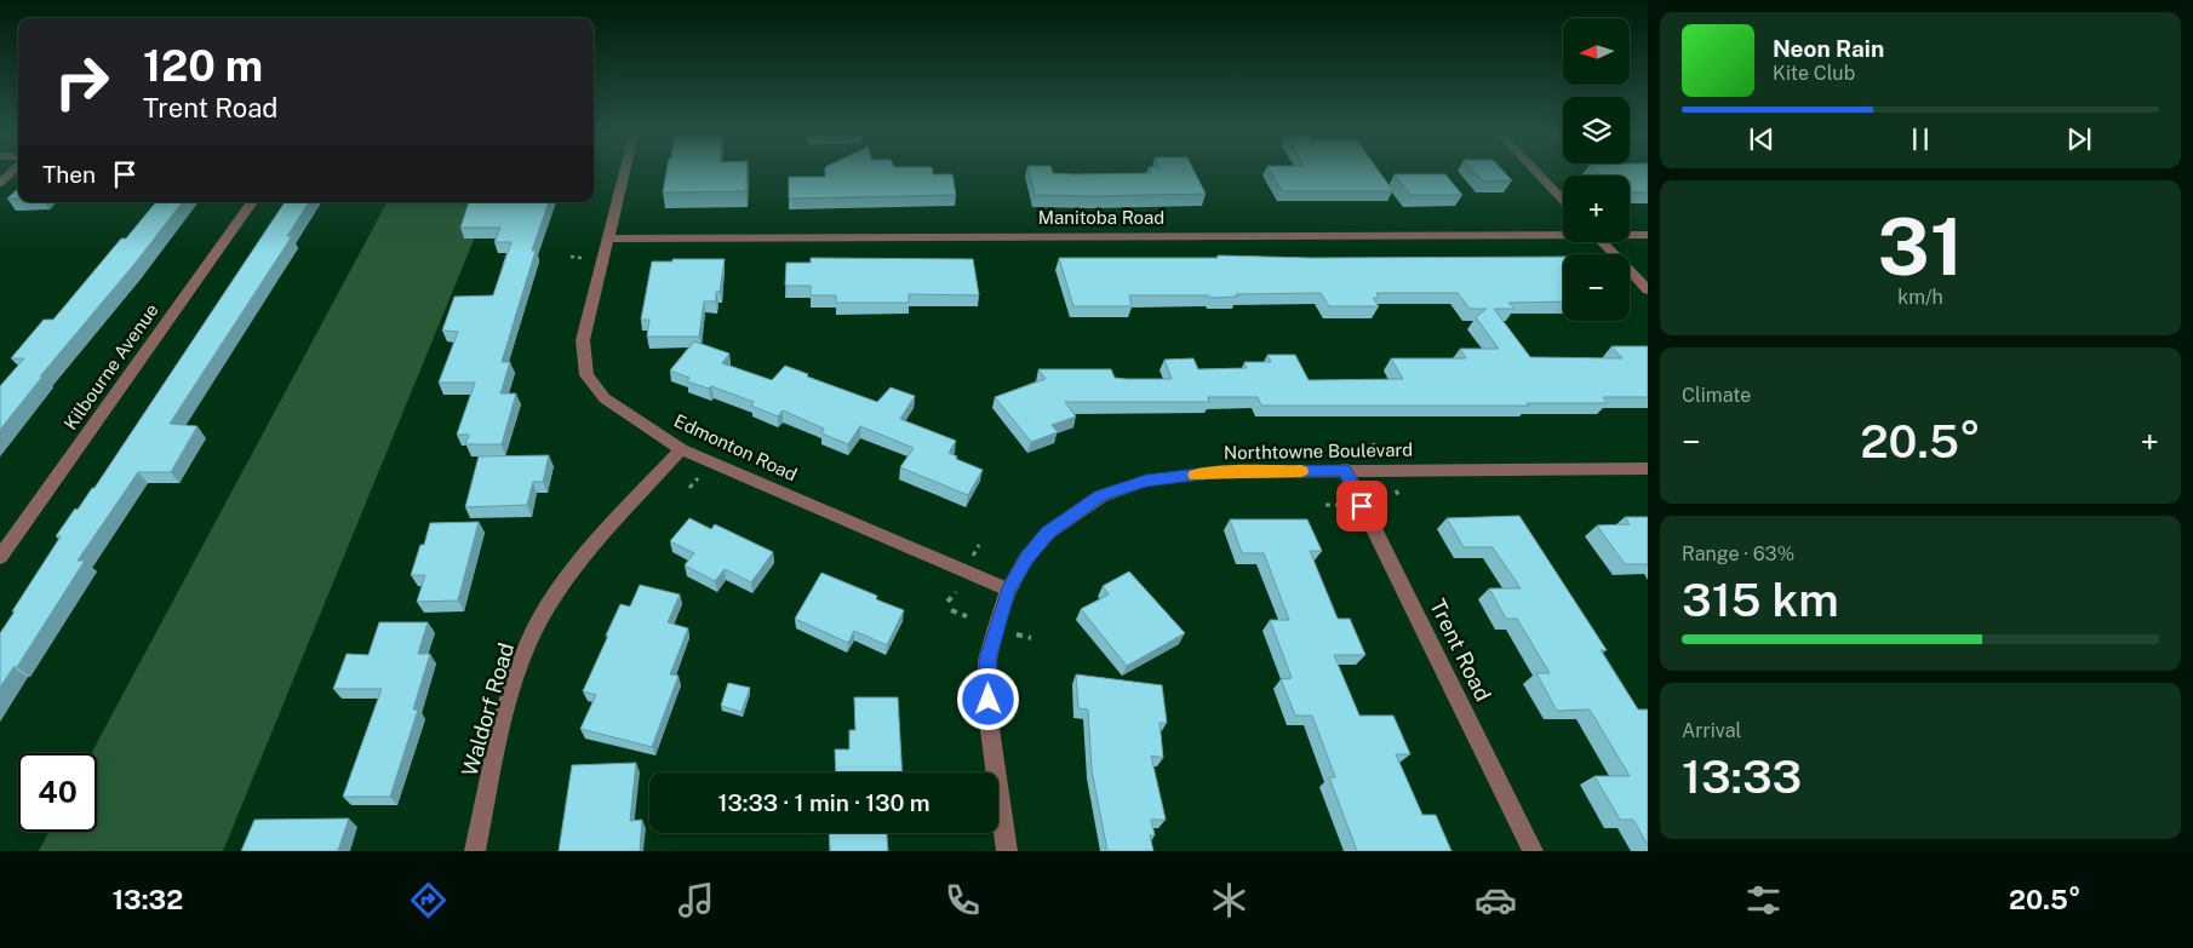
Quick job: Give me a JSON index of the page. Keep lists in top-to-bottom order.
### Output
{
  "streets": {
    "street": [
      "Manitoba Road",
      "Kilbourne Avenue",
      "Edmonton Road",
      "Northtowne Boulevard",
      "Trent Road",
      "Waldorf Road"
    ]
  },
  "crossings": [
    ["Manitoba Road", "Edmonton Road"],
    ["Edmonton Road", "Northtowne Boulevard"],
    ["Edmonton Road", "Waldorf Road"],
    ["Northtowne Boulevard", "Trent Road"]
  ],
  "north": "left",
  "page": {
    "map_buttons": ["+", "−"],
    "turn": ["120 m", "Trent Road"],
    "song": ["Neon Rain", "Kite Club"],
    "then": "Then",
    "tile": [
      ["31", "km/h"],
      "Climate",
      ["Range · 63%", "315 km"],
      ["Arrival", "13:33"]
    ],
    "heat": ["−", "20.5°", "+"],
    "limit": "40",
    "trip": "13:33 · 1 min · 130 m",
    "tabs": ["13:32", "20.5°"]
  }
}
